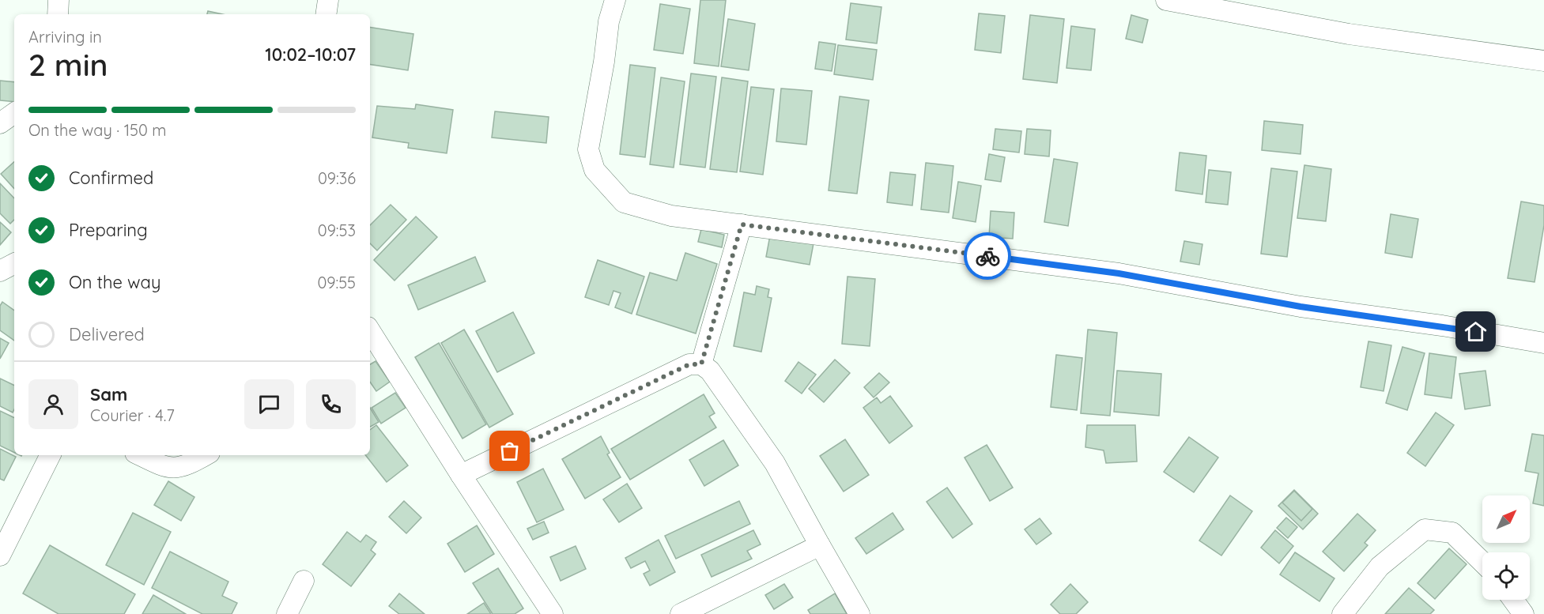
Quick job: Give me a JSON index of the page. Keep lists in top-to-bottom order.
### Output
{
  "north": "top right",
  "page": {
    "heading": ["2 min", "Arriving in", "10:02–10:07"],
    "panel": ["Sam", "Courier · 4.7"],
    "bar": "On the way · 150 m",
    "list": [
      ["Confirmed", "09:36"],
      ["Preparing", "09:53"],
      ["On the way", "09:55"],
      "Delivered"
    ]
  }
}
